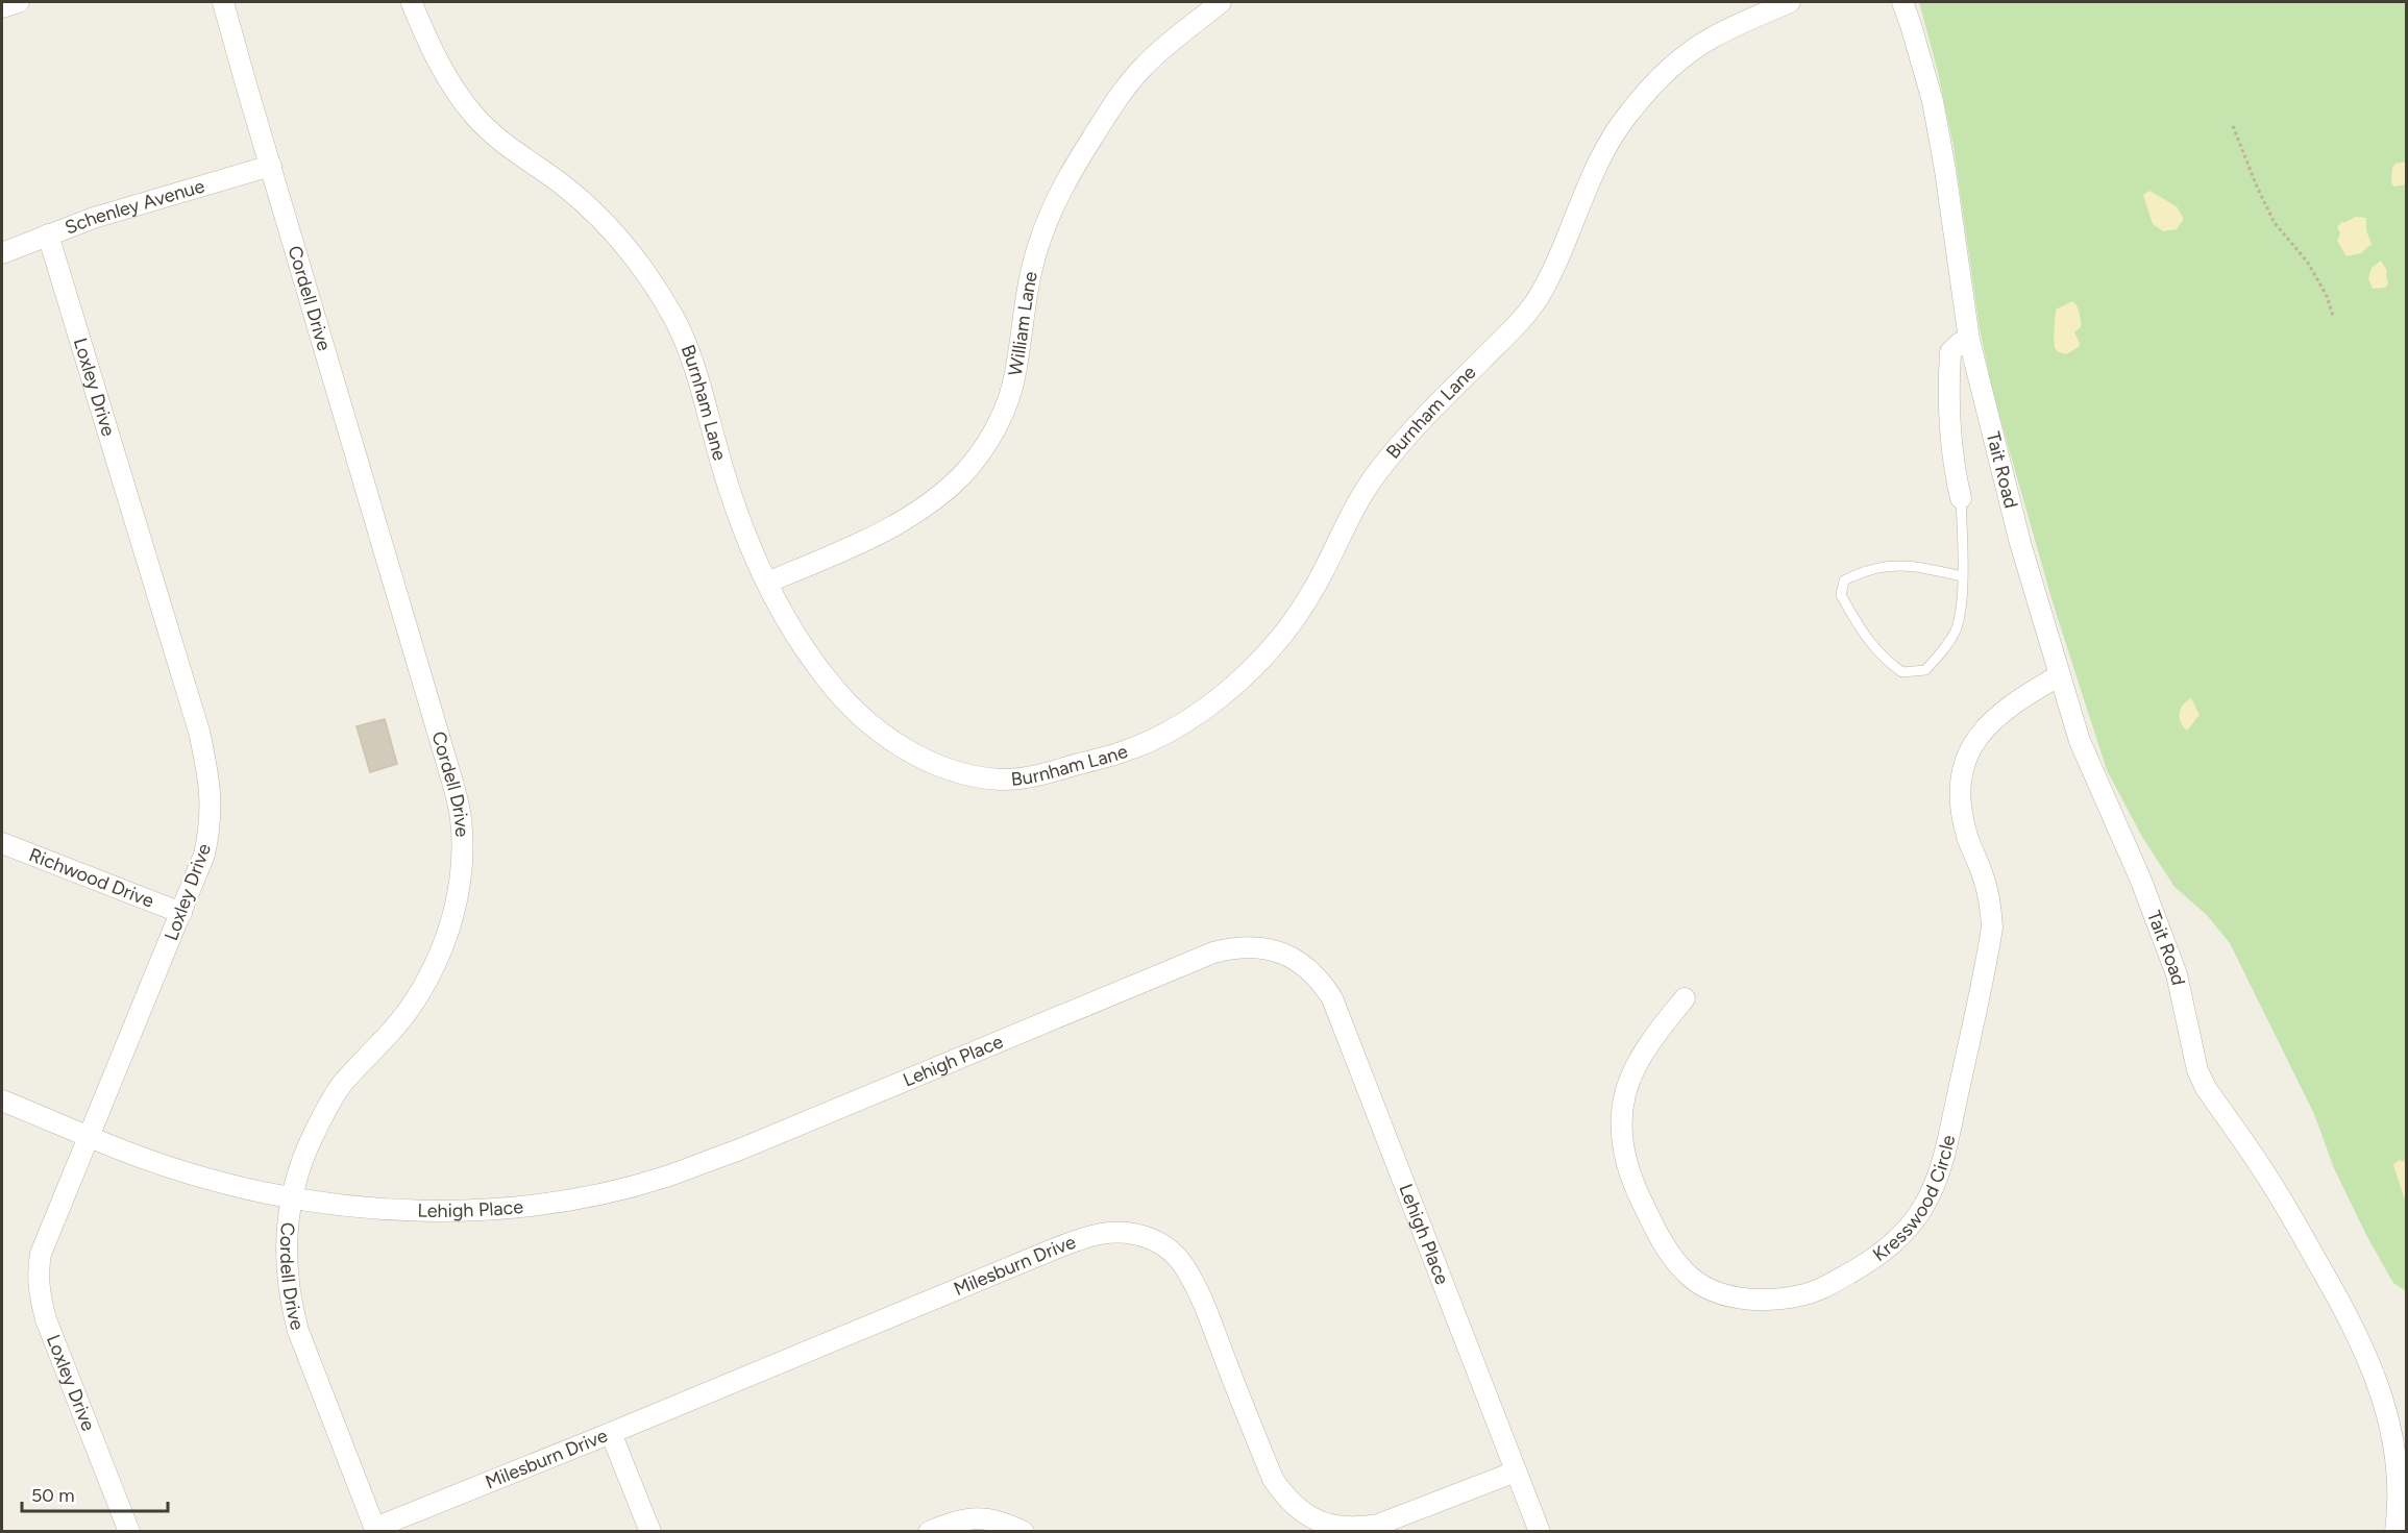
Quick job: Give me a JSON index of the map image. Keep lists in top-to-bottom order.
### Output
{
  "streets": {
    "street": [
      "Schenley Avenue",
      "Cordell Drive",
      "William Lane",
      "Loxley Drive",
      "Burnham Lane",
      "Tait Road",
      "Richwood Drive",
      "Lehigh Place",
      "Kresswood Circle",
      "Milesburn Drive"
    ]
  },
  "crossings": [
    ["Schenley Avenue", "Cordell Drive"],
    ["Schenley Avenue", "Loxley Drive"],
    ["Cordell Drive", "Lehigh Place"],
    ["Cordell Drive", "Milesburn Drive"],
    ["William Lane", "Burnham Lane"],
    ["Loxley Drive", "Richwood Drive"],
    ["Loxley Drive", "Lehigh Place"],
    ["Tait Road", "Kresswood Circle"],
    ["Lehigh Place", "Milesburn Drive"]
  ],
  "scale_bar": "50 m"
}
